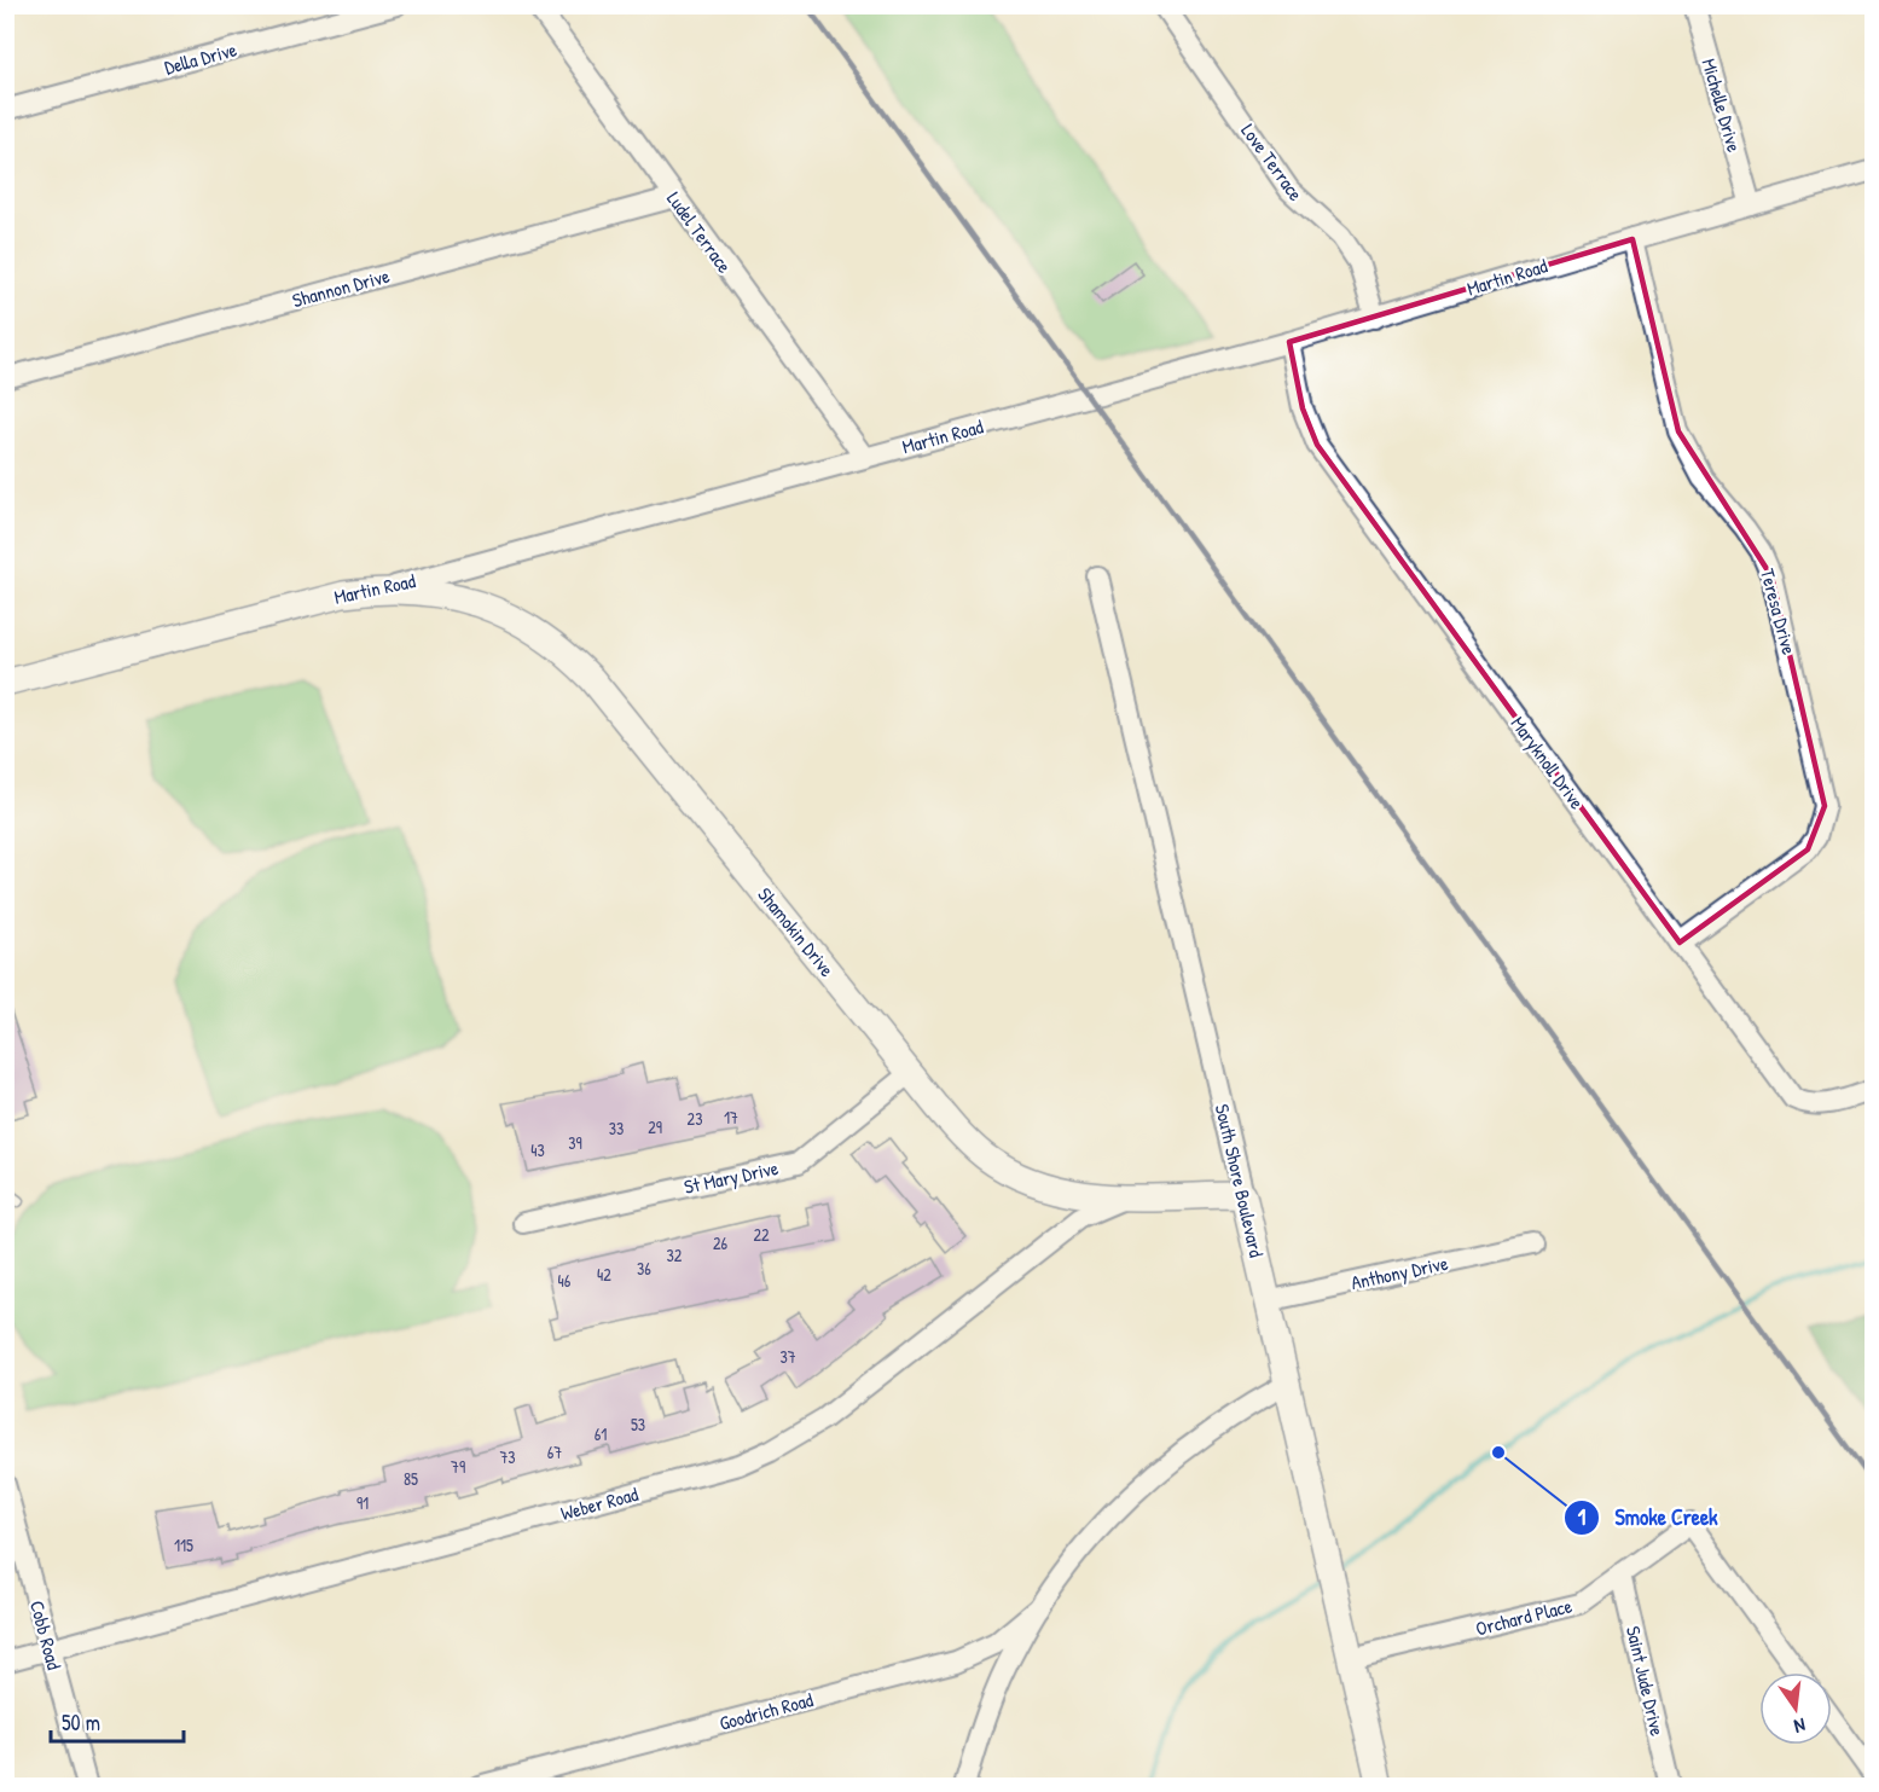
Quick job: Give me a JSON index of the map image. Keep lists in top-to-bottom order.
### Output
{
  "streets": {
    "street": [
      "Della Drive",
      "Michelle Drive",
      "Love Terrace",
      "Ludel Terrace",
      "Martin Road",
      "Shannon Drive",
      "Teresa Drive",
      "Maryknoll Drive",
      "Shamokin Drive",
      "St Mary Drive",
      "South Shore Boulevard",
      "Anthony Drive",
      "Weber Road",
      "Orchard Place",
      "Cobb Road",
      "Saint Jude Drive",
      "Goodrich Road"
    ]
  },
  "crossings": [
    ["Michelle Drive", "Martin Road"],
    ["Love Terrace", "Martin Road"],
    ["Ludel Terrace", "Martin Road"],
    ["Ludel Terrace", "Shannon Drive"],
    ["Martin Road", "Teresa Drive"],
    ["Martin Road", "Maryknoll Drive"],
    ["Martin Road", "Shamokin Drive"],
    ["Teresa Drive", "Maryknoll Drive"],
    ["Shamokin Drive", "St Mary Drive"],
    ["Shamokin Drive", "South Shore Boulevard"],
    ["Shamokin Drive", "Weber Road"],
    ["South Shore Boulevard", "Anthony Drive"],
    ["South Shore Boulevard", "Orchard Place"],
    ["Weber Road", "Cobb Road"],
    ["Orchard Place", "Saint Jude Drive"]
  ],
  "places": ["Smoke Creek"],
  "house_numbers": [
    "17",
    "23",
    "29",
    "33",
    "39",
    "43",
    "22",
    "26",
    "32",
    "36",
    "42",
    "46",
    "37",
    "53",
    "61",
    "67",
    "73",
    "79",
    "85",
    "91",
    "115"
  ],
  "scale_bar": "50 m",
  "north": "bottom"
}
